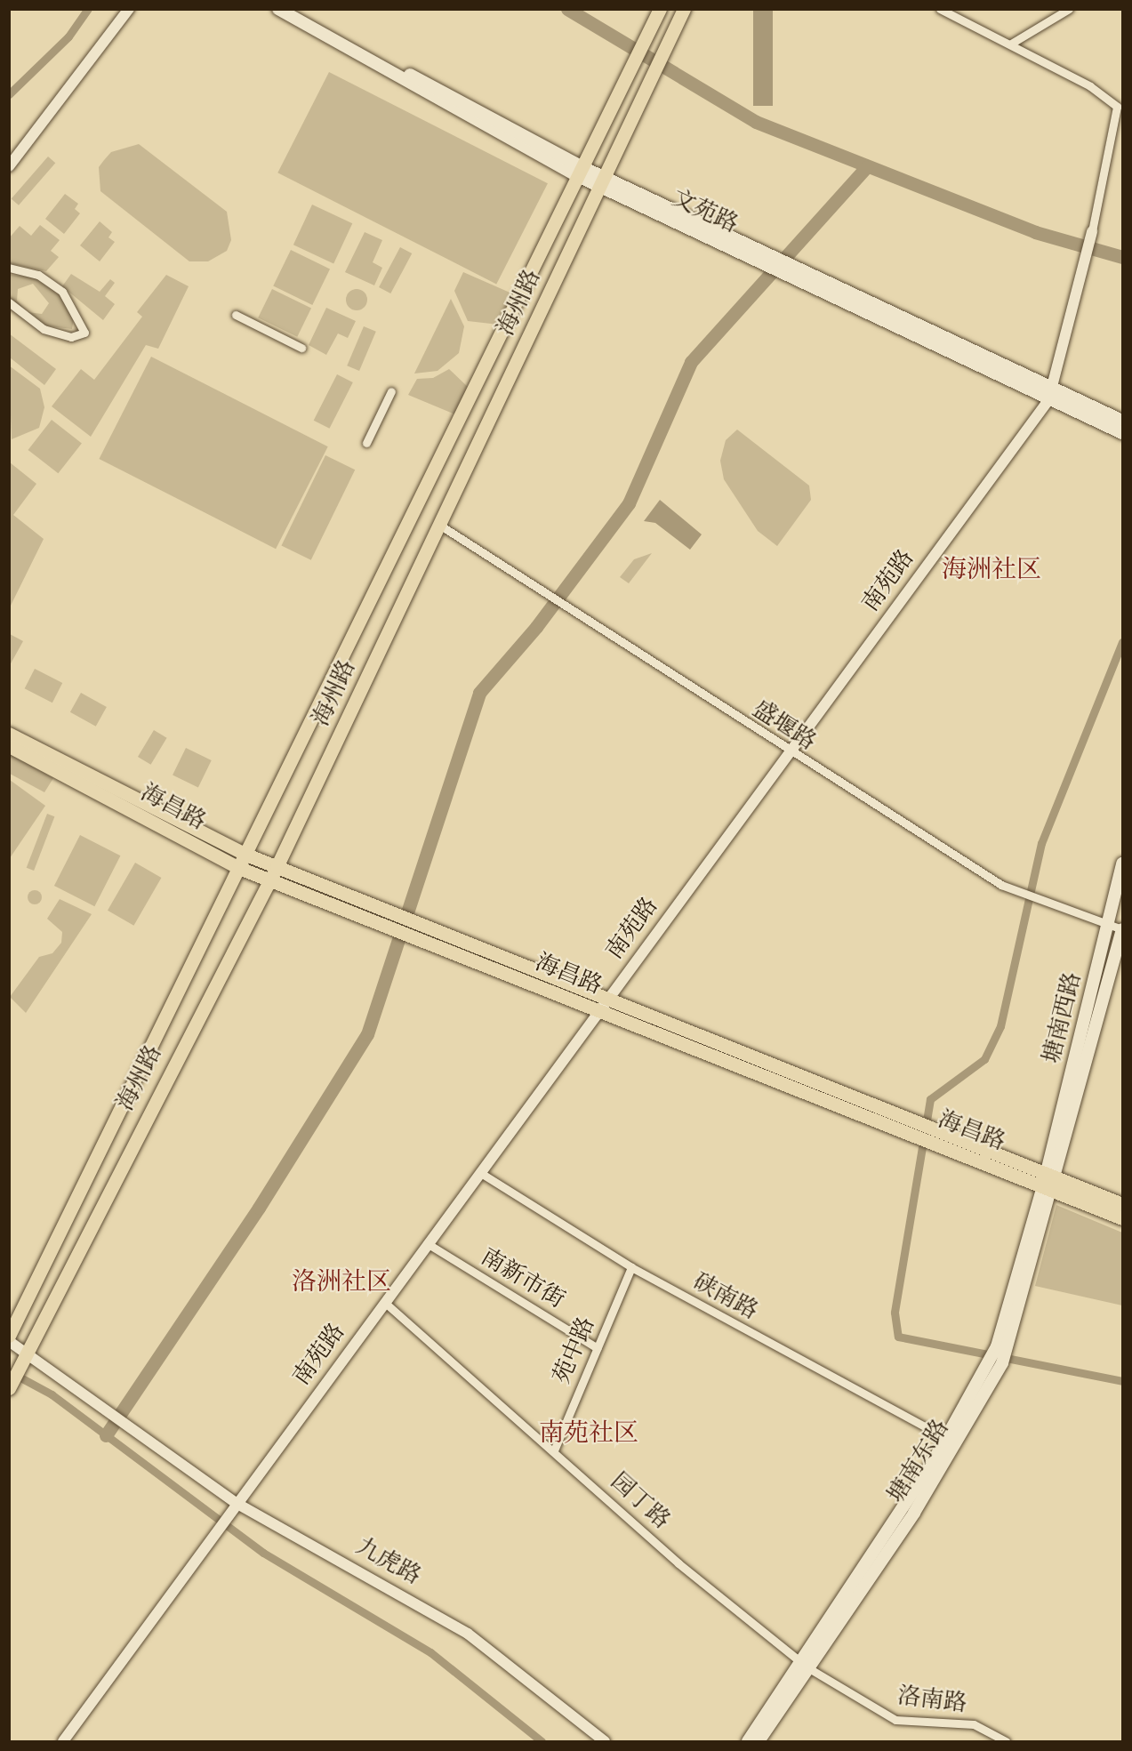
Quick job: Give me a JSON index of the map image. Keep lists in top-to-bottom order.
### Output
{
  "streets": {
    "main road": [
      "文苑路",
      "海州路",
      "海昌路",
      "塘南西路",
      "塘南东路"
    ],
    "street": [
      "南苑路",
      "盛堰路",
      "南新市街",
      "硖南路",
      "苑中路",
      "园丁路",
      "九虎路",
      "洛南路"
    ]
  },
  "crossings": [
    ["文苑路", "海州路"],
    ["文苑路", "南苑路"],
    ["海州路", "盛堰路"],
    ["海州路", "海昌路"],
    ["海州路", "九虎路"],
    ["南苑路", "盛堰路"],
    ["南苑路", "海昌路"],
    ["南苑路", "南新市街"],
    ["南苑路", "硖南路"],
    ["南苑路", "园丁路"],
    ["南苑路", "九虎路"],
    ["盛堰路", "塘南西路"],
    ["海昌路", "塘南西路"],
    ["海昌路", "塘南东路"],
    ["塘南西路", "塘南东路"],
    ["南新市街", "苑中路"],
    ["硖南路", "苑中路"],
    ["硖南路", "塘南东路"],
    ["苑中路", "园丁路"],
    ["塘南东路", "园丁路"],
    ["塘南东路", "洛南路"],
    ["园丁路", "洛南路"]
  ],
  "districts": ["海洲社区", "洛洲社区", "南苑社区"]
}
